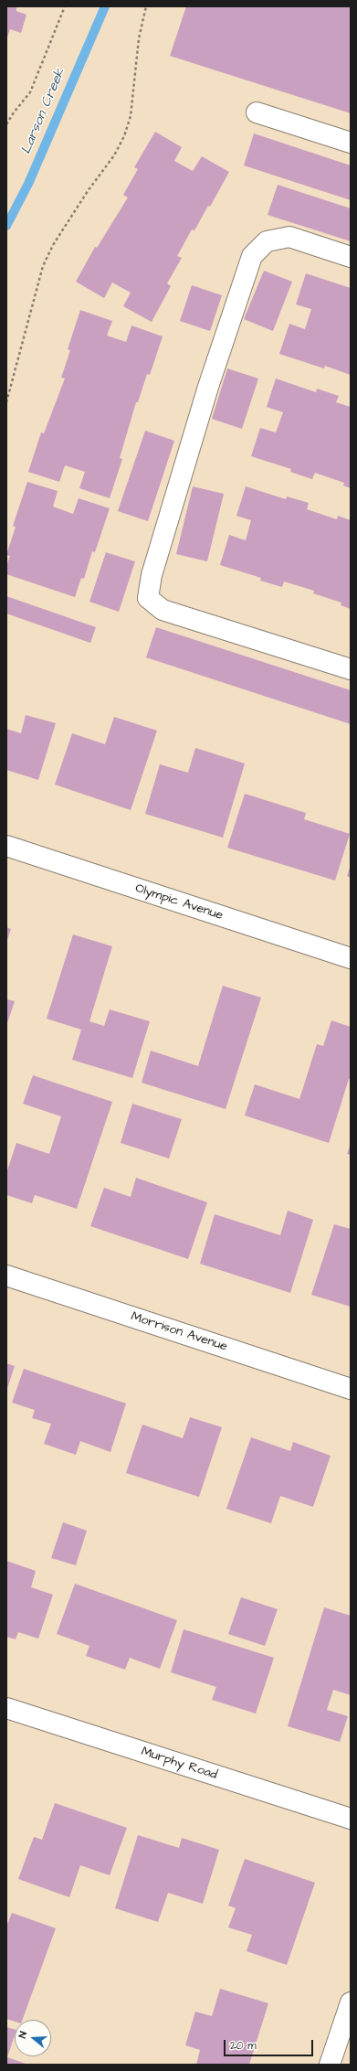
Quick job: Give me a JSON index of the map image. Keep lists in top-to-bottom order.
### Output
{
  "streets": {
    "street": ["Olympic Avenue", "Morrison Avenue", "Murphy Road"]
  },
  "water": ["Larson Creek"],
  "scale_bar": "20 m",
  "north": "left"
}
